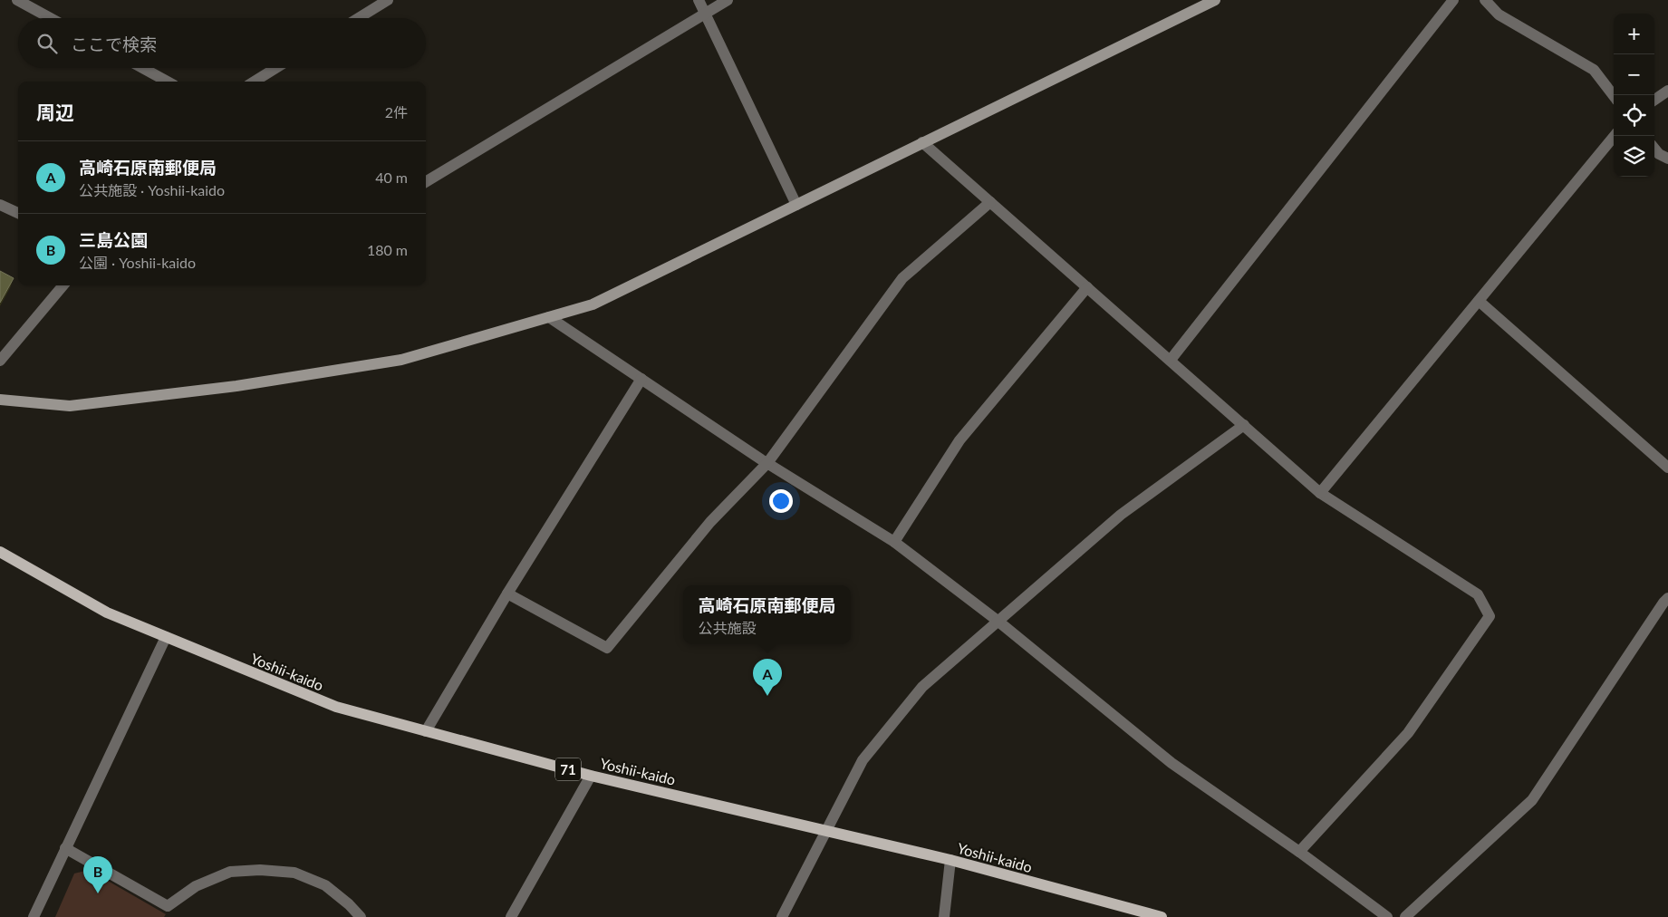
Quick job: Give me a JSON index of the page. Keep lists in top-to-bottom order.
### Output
{
  "streets": {
    "main road": ["Yoshii-kaido", "71"]
  },
  "page": {
    "map_buttons": ["+", "−"],
    "search": "ここで検索",
    "heading": ["周辺", "2件"],
    "list": [
      {
        "mark": "A",
        "name": "高崎石原南郵便局",
        "note": "公共施設 · Yoshii-kaido",
        "value": "40 m"
      },
      {
        "mark": "B",
        "name": "三島公園",
        "note": "公園 · Yoshii-kaido",
        "value": "180 m"
      }
    ],
    "popup": ["高崎石原南郵便局", "公共施設"],
    "pins": ["A", "B"]
  }
}
